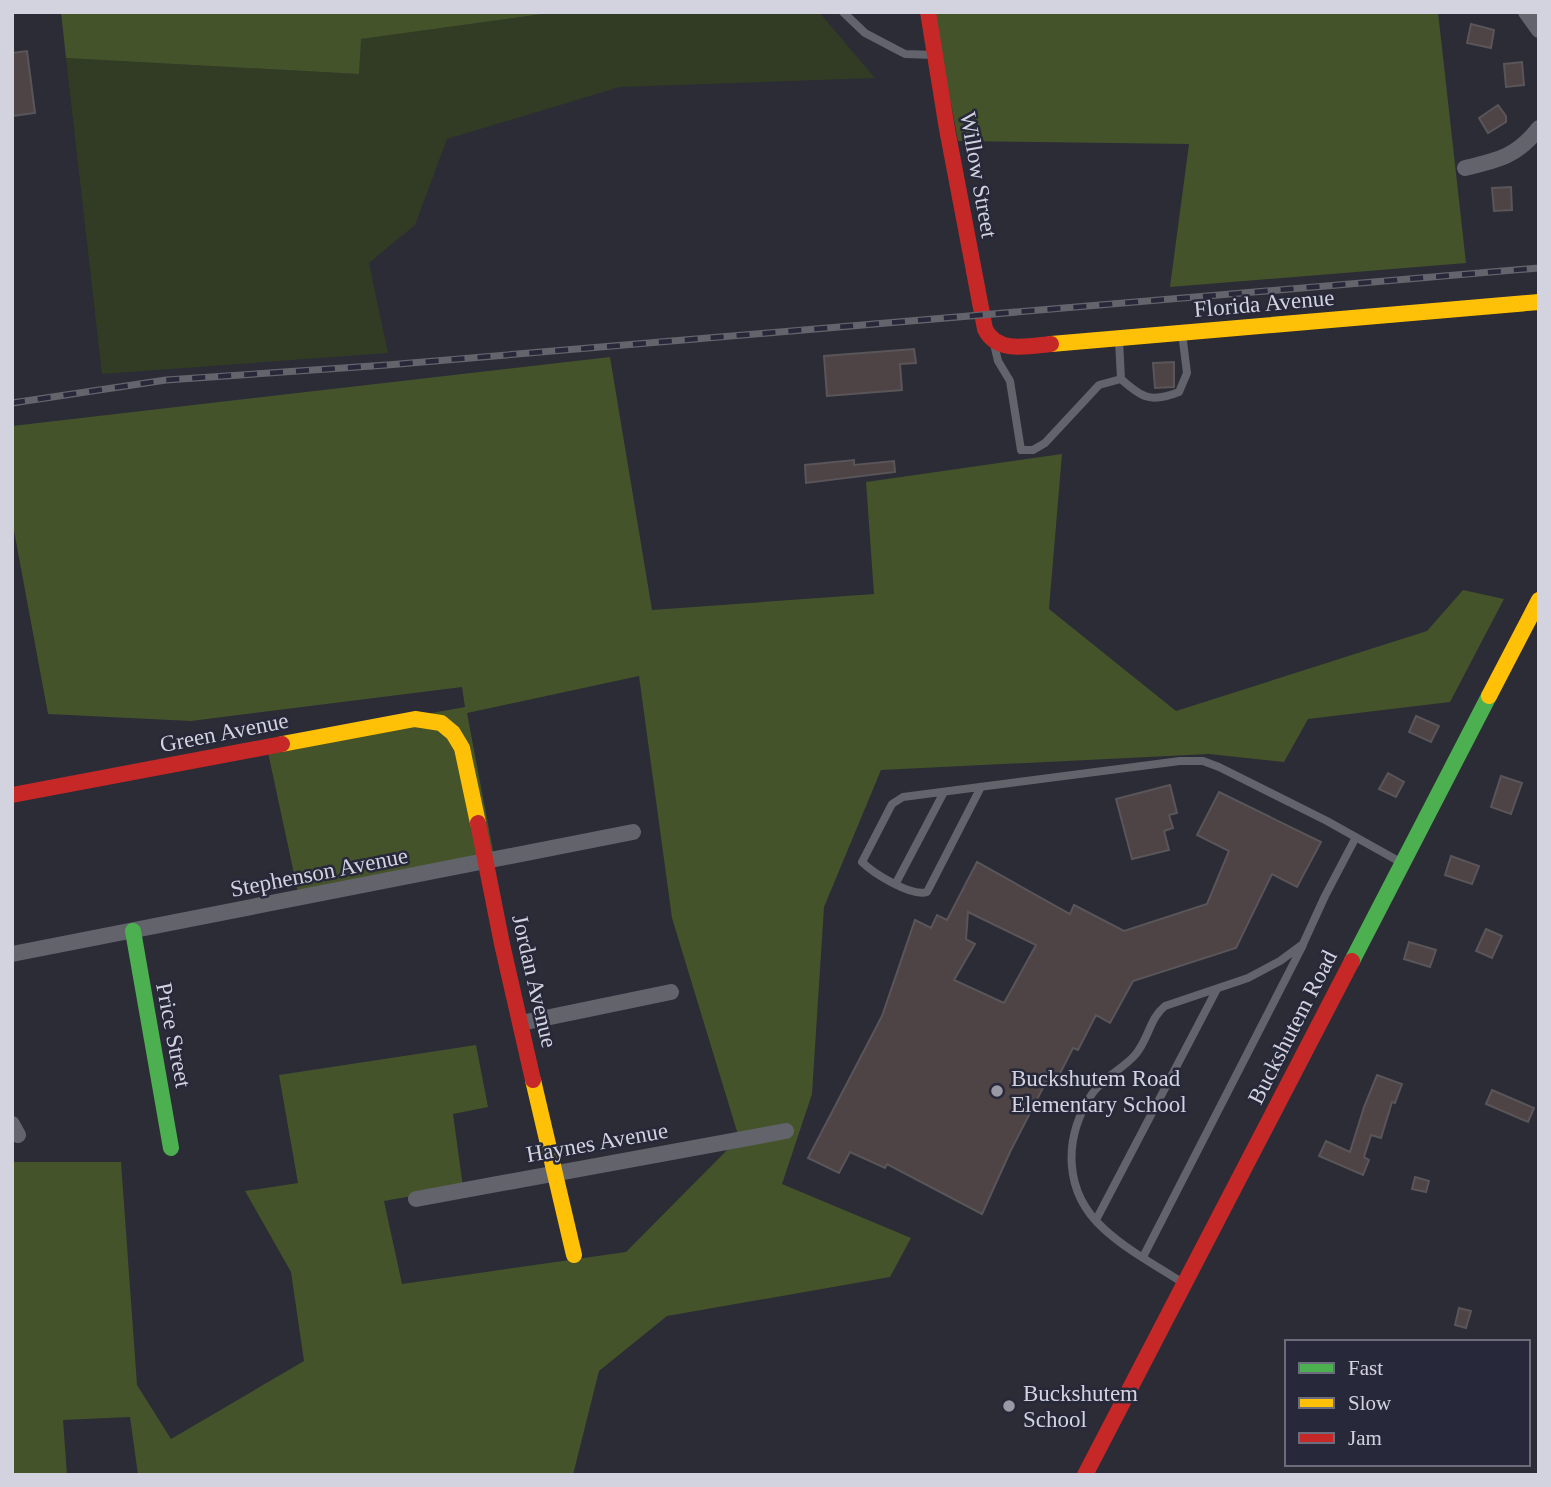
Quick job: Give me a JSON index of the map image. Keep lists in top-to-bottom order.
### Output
{
  "streets": {
    "street": [
      "Willow Street",
      "Florida Avenue",
      "Green Avenue",
      "Stephenson Avenue",
      "Jordan Avenue",
      "Buckshutem Road",
      "Price Street",
      "Haynes Avenue"
    ]
  },
  "crossings": [
    ["Willow Street", "Florida Avenue"],
    ["Green Avenue", "Jordan Avenue"],
    ["Stephenson Avenue", "Jordan Avenue"],
    ["Stephenson Avenue", "Price Street"],
    ["Jordan Avenue", "Haynes Avenue"]
  ],
  "places": ["Buckshutem Road Elementary School", "Buckshutem School"],
  "legend": ["Fast", "Slow", "Jam"]
}
